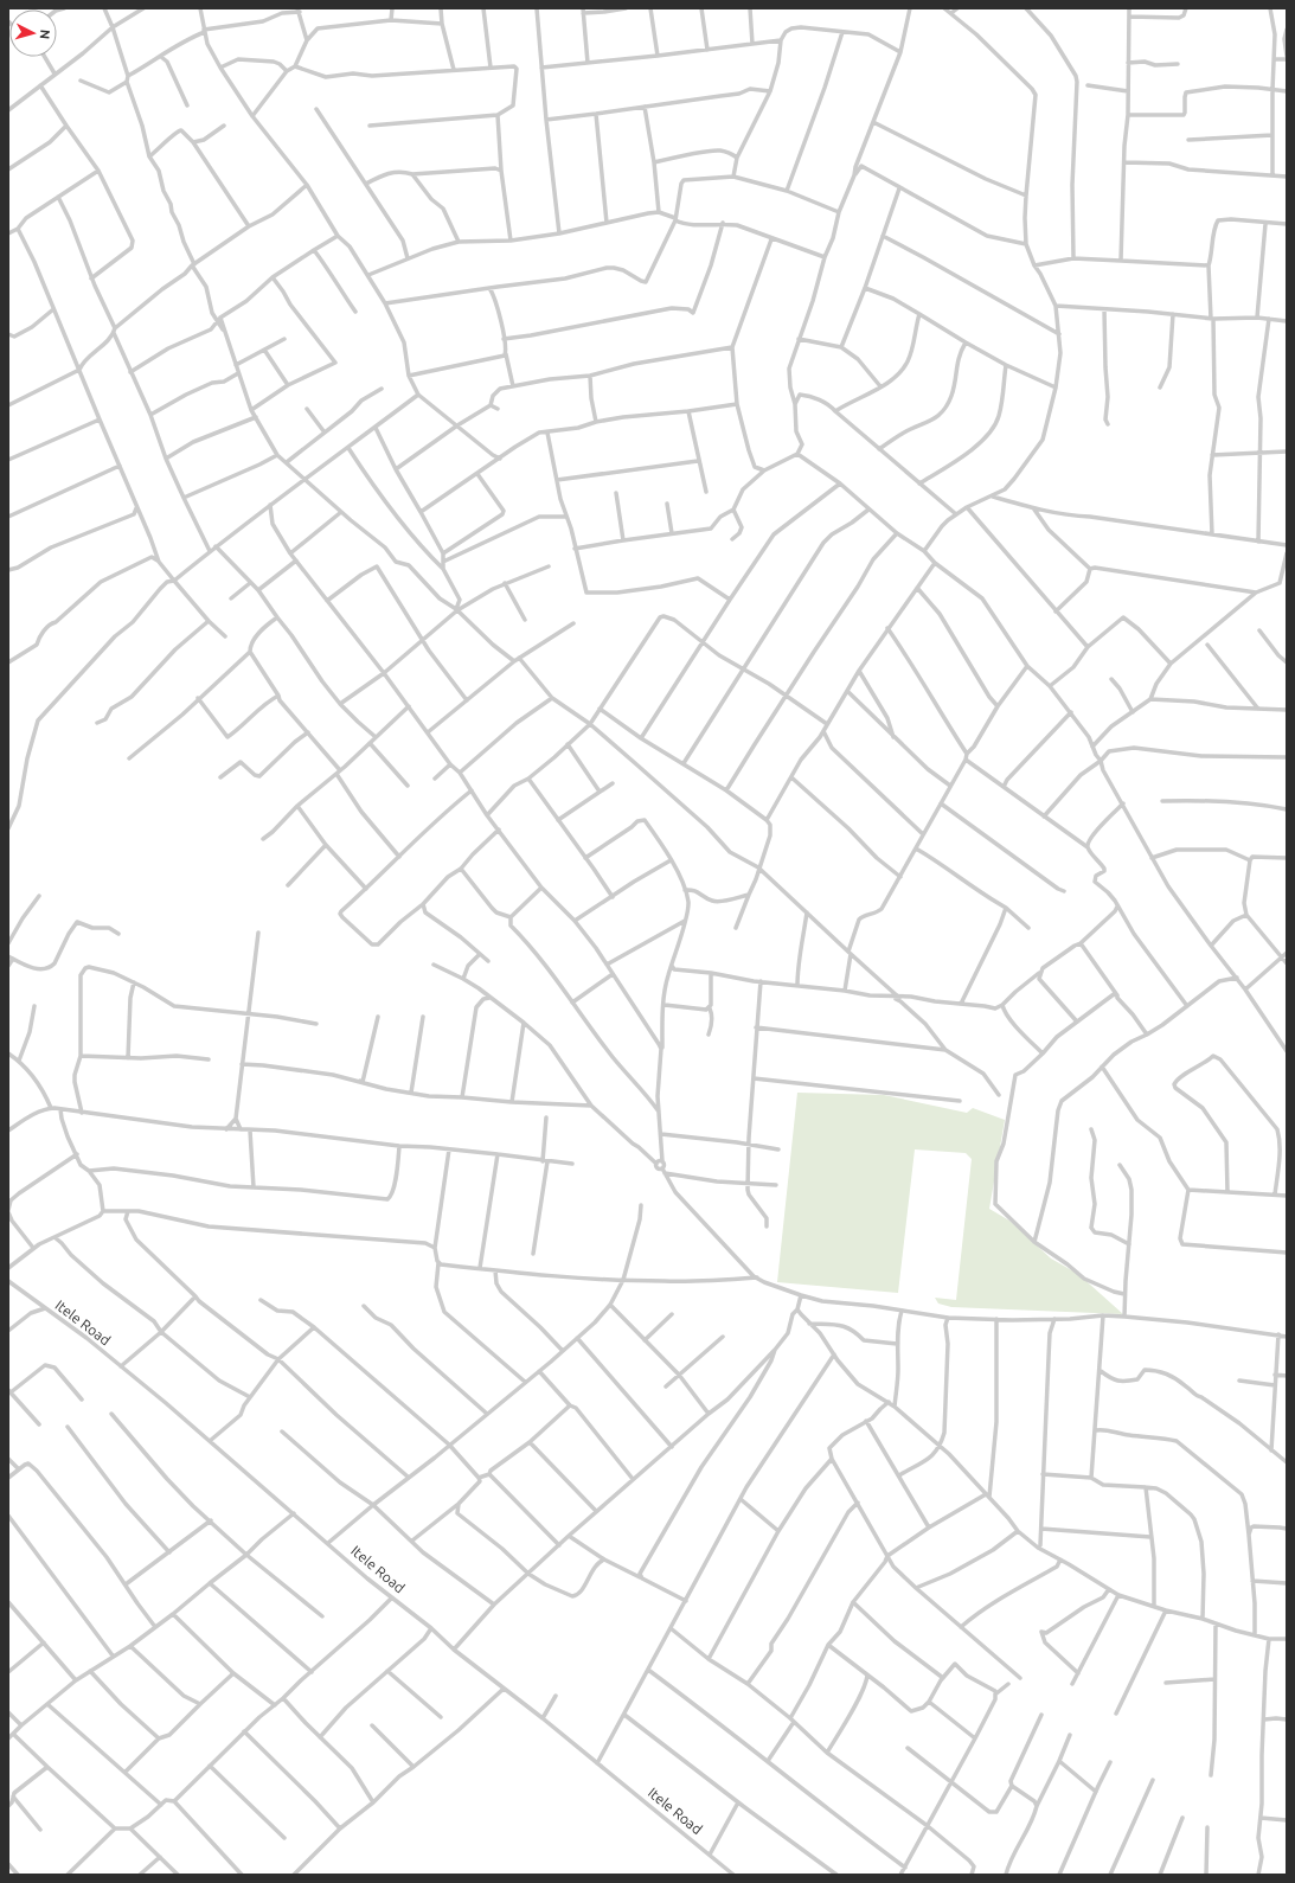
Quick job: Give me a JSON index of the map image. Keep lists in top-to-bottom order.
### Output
{
  "streets": {
    "street": ["Itele Road"]
  },
  "north": "right"
}
